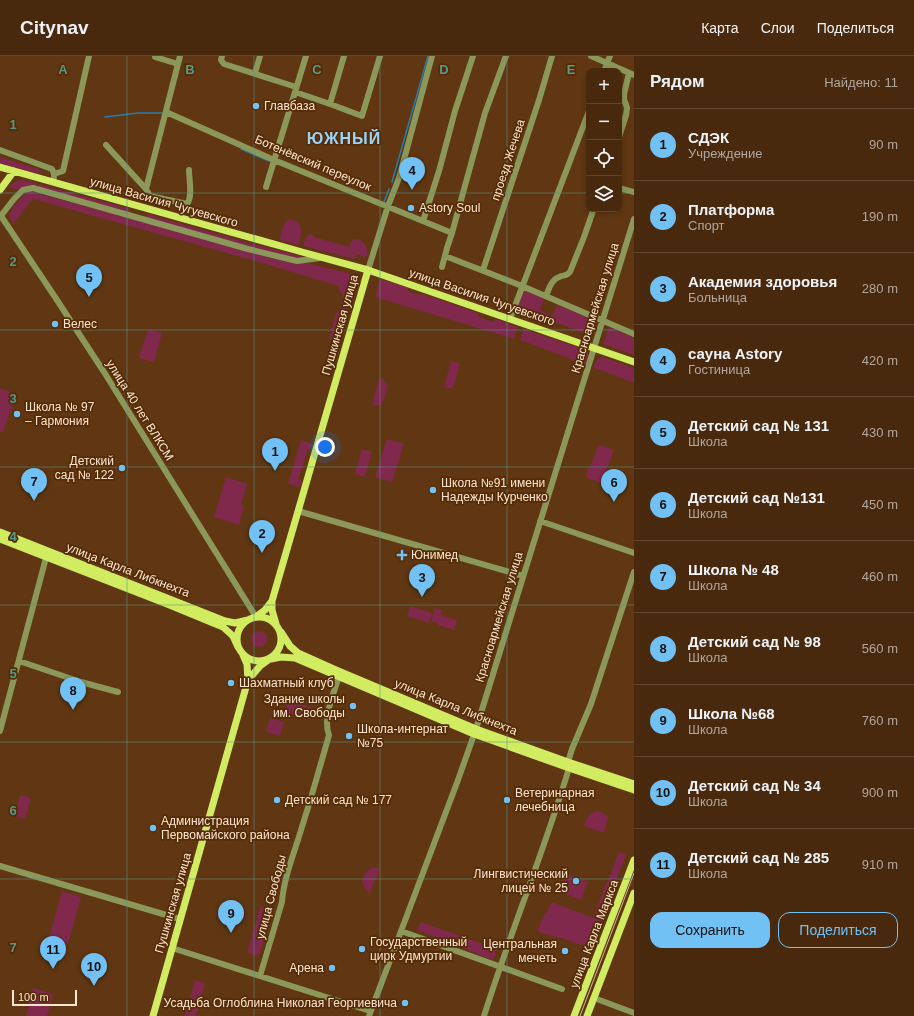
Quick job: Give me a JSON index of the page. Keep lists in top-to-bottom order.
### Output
{
  "streets": {
    "main road": [
      "улица Василия Чугуевского",
      "Пушкинская улица",
      "улица Карла Либкнехта",
      "улица Карла Маркса"
    ],
    "street": [
      "проезд Жечева",
      "Ботенёвский переулок",
      "Красноармейская улица",
      "улица 40 лет ВЛКСМ",
      "улица Свободы"
    ]
  },
  "crossings": [
    ["Ботенёвский переулок", "Пушкинская улица"],
    ["улица Василия Чугуевского", "Красноармейская улица"],
    ["улица Василия Чугуевского", "Пушкинская улица"],
    ["улица Василия Чугуевского", "улица 40 лет ВЛКСМ"],
    ["Красноармейская улица", "улица Карла Либкнехта"],
    ["Пушкинская улица", "улица 40 лет ВЛКСМ"],
    ["Пушкинская улица", "улица Карла Либкнехта"],
    ["улица 40 лет ВЛКСМ", "улица Карла Либкнехта"],
    ["улица Карла Либкнехта", "улица Свободы"]
  ],
  "districts": ["ЮЖНЫЙ"],
  "places": {
    "other": [
      "Главбаза",
      "Astory Soul",
      "Велес",
      "Школа № 97 – Гармония",
      "Детский сад № 122",
      "Школа №91 имени Надежды Курченко",
      "Шахматный клуб",
      "Здание школы им. Свободы",
      "Школа-интернат №75",
      "Детский сад № 177",
      "Ветеринарная лечебница",
      "Администрация Первомайского района",
      "Лингвистический лицей № 25",
      "Государственный цирк Удмуртии",
      "Центральная мечеть",
      "Арена",
      "Усадьба Оглоблина Николая Георгиевича"
    ],
    "health": ["Юнимед"]
  },
  "scale_bar": "100 m",
  "page": {
    "header": "Citynav",
    "nav": ["Карта", "Слои", "Поделиться"],
    "heading": ["Рядом", "Найдено: 11"],
    "map_buttons": ["+", "−"],
    "list": [
      {
        "mark": "1",
        "name": "СДЭК",
        "note": "Учреждение",
        "value": "90 m"
      },
      {
        "mark": "2",
        "name": "Платформа",
        "note": "Спорт",
        "value": "190 m"
      },
      {
        "mark": "3",
        "name": "Академия здоровья",
        "note": "Больница",
        "value": "280 m"
      },
      {
        "mark": "4",
        "name": "сауна Astory",
        "note": "Гостиница",
        "value": "420 m"
      },
      {
        "mark": "5",
        "name": "Детский сад № 131",
        "note": "Школа",
        "value": "430 m"
      },
      {
        "mark": "6",
        "name": "Детский сад №131",
        "note": "Школа",
        "value": "450 m"
      },
      {
        "mark": "7",
        "name": "Школа № 48",
        "note": "Школа",
        "value": "460 m"
      },
      {
        "mark": "8",
        "name": "Детский сад № 98",
        "note": "Школа",
        "value": "560 m"
      },
      {
        "mark": "9",
        "name": "Школа №68",
        "note": "Школа",
        "value": "760 m"
      },
      {
        "mark": "10",
        "name": "Детский сад № 34",
        "note": "Школа",
        "value": "900 m"
      },
      {
        "mark": "11",
        "name": "Детский сад № 285",
        "note": "Школа",
        "value": "910 m"
      }
    ],
    "pins": [
      "4",
      "5",
      "1",
      "7",
      "6",
      "2",
      "3",
      "8",
      "9",
      "11",
      "10"
    ],
    "buttons": ["Сохранить", "Поделиться"],
    "scale": "100 m"
  },
  "grid": {
    "columns": [
      "A",
      "B",
      "C",
      "D",
      "E"
    ],
    "rows": [
      "1",
      "2",
      "3",
      "4",
      "5",
      "6",
      "7"
    ]
  }
}
